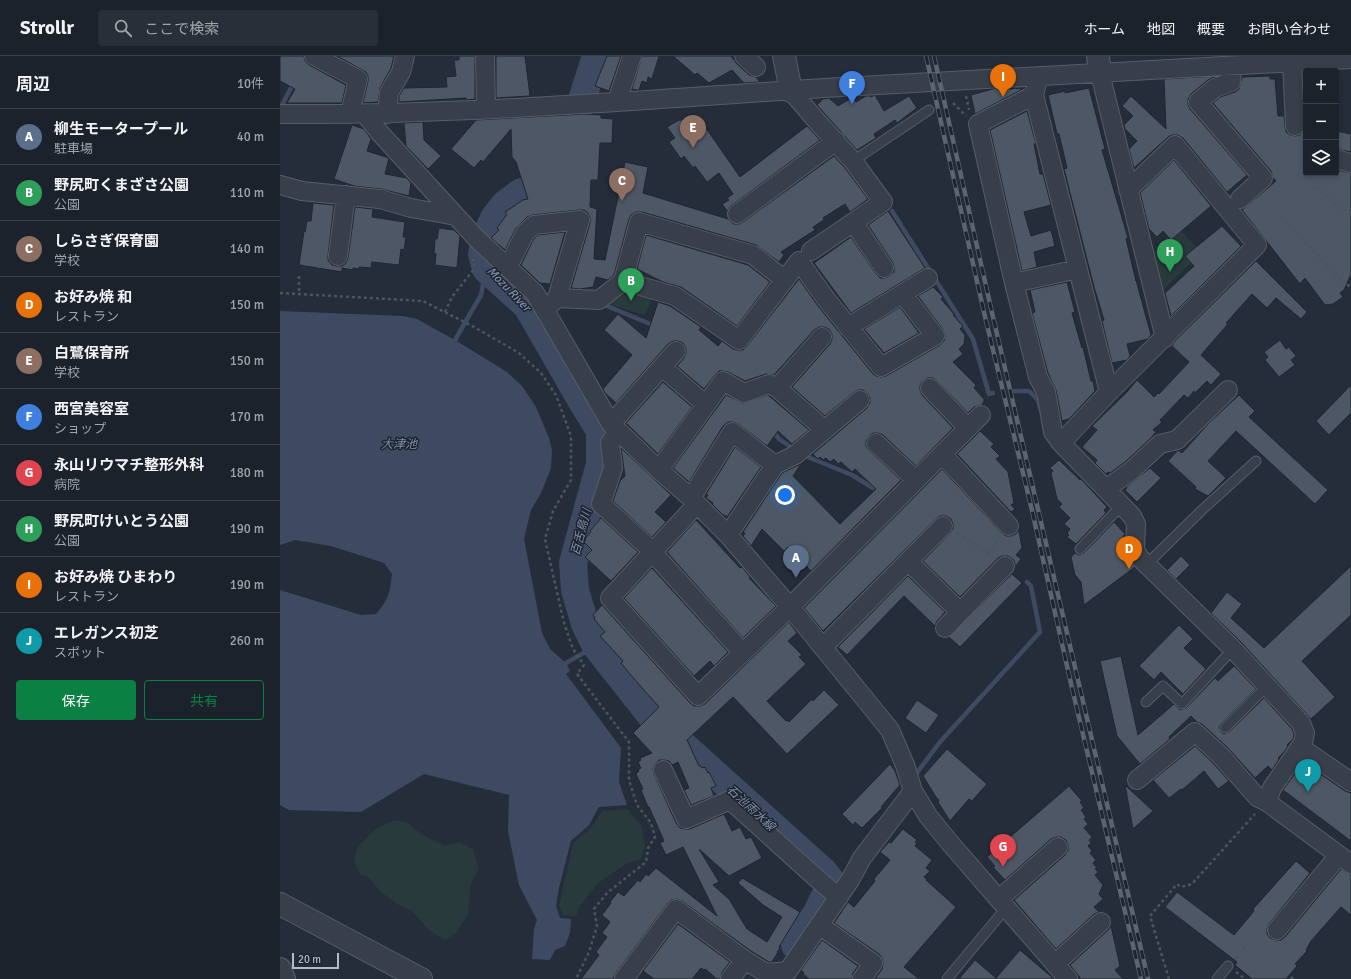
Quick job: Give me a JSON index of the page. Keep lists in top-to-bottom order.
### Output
{
  "water": [
    "Mozu River",
    "大津池",
    "百舌鳥川",
    "石池雨水線"
  ],
  "scale_bar": "20 m",
  "page": {
    "header": "Strollr",
    "search": "ここで検索",
    "nav": [
      "ホーム",
      "地図",
      "概要",
      "お問い合わせ"
    ],
    "heading": ["周辺", "10件"],
    "pins": [
      "I",
      "F",
      "E",
      "C",
      "H",
      "B",
      "D",
      "A",
      "J",
      "G"
    ],
    "map_buttons": ["+", "−"],
    "list": [
      {
        "mark": "A",
        "name": "柳生モータープール",
        "note": "駐車場",
        "value": "40 m"
      },
      {
        "mark": "B",
        "name": "野尻町くまざさ公園",
        "note": "公園",
        "value": "110 m"
      },
      {
        "mark": "C",
        "name": "しらさぎ保育園",
        "note": "学校",
        "value": "140 m"
      },
      {
        "mark": "D",
        "name": "お好み焼 和",
        "note": "レストラン",
        "value": "150 m"
      },
      {
        "mark": "E",
        "name": "白鷺保育所",
        "note": "学校",
        "value": "150 m"
      },
      {
        "mark": "F",
        "name": "西宮美容室",
        "note": "ショップ",
        "value": "170 m"
      },
      {
        "mark": "G",
        "name": "永山リウマチ整形外科",
        "note": "病院",
        "value": "180 m"
      },
      {
        "mark": "H",
        "name": "野尻町けいとう公園",
        "note": "公園",
        "value": "190 m"
      },
      {
        "mark": "I",
        "name": "お好み焼 ひまわり",
        "note": "レストラン",
        "value": "190 m"
      },
      {
        "mark": "J",
        "name": "エレガンス初芝",
        "note": "スポット",
        "value": "260 m"
      }
    ],
    "buttons": ["保存", "共有"],
    "scale": "20 m"
  }
}
